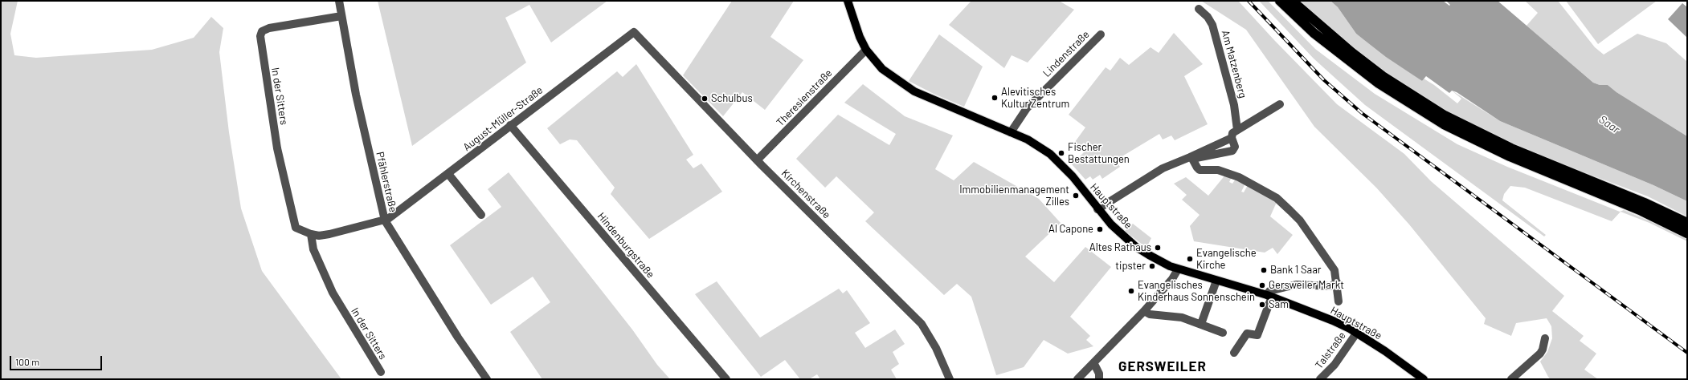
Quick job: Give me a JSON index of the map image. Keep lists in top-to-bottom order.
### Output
{
  "streets": {
    "main road": ["Hauptstraße"],
    "street": [
      "Lindenstraße",
      "Am Matzenberg",
      "In der Sitters",
      "Theresienstraße",
      "August-Müller-Straße",
      "Pfählerstraße",
      "Kirchenstraße",
      "Hindenburgstraße",
      "Talstraße"
    ]
  },
  "crossings": [
    ["Lindenstraße", "Hauptstraße"],
    ["In der Sitters", "August-Müller-Straße"],
    ["In der Sitters", "Pfählerstraße"],
    ["Theresienstraße", "Kirchenstraße"],
    ["Theresienstraße", "Hauptstraße"],
    ["August-Müller-Straße", "Pfählerstraße"],
    ["August-Müller-Straße", "Kirchenstraße"],
    ["August-Müller-Straße", "Hindenburgstraße"],
    ["Hauptstraße", "Talstraße"]
  ],
  "districts": ["GERSWEILER"],
  "water": ["Saar"],
  "places": [
    "Alevitisches Kultur Zentrum",
    "Schulbus",
    "Fischer Bestattungen",
    "Immobilienmanagement Zilles",
    "Al Capone",
    "Altes Rathaus",
    "Evangelische Kirche",
    "tipster",
    "Bank 1 Saar",
    "Gersweiler Markt",
    "Evangelisches Kinderhaus Sonnenschein",
    "Sam"
  ],
  "scale_bar": "100 m"
}
